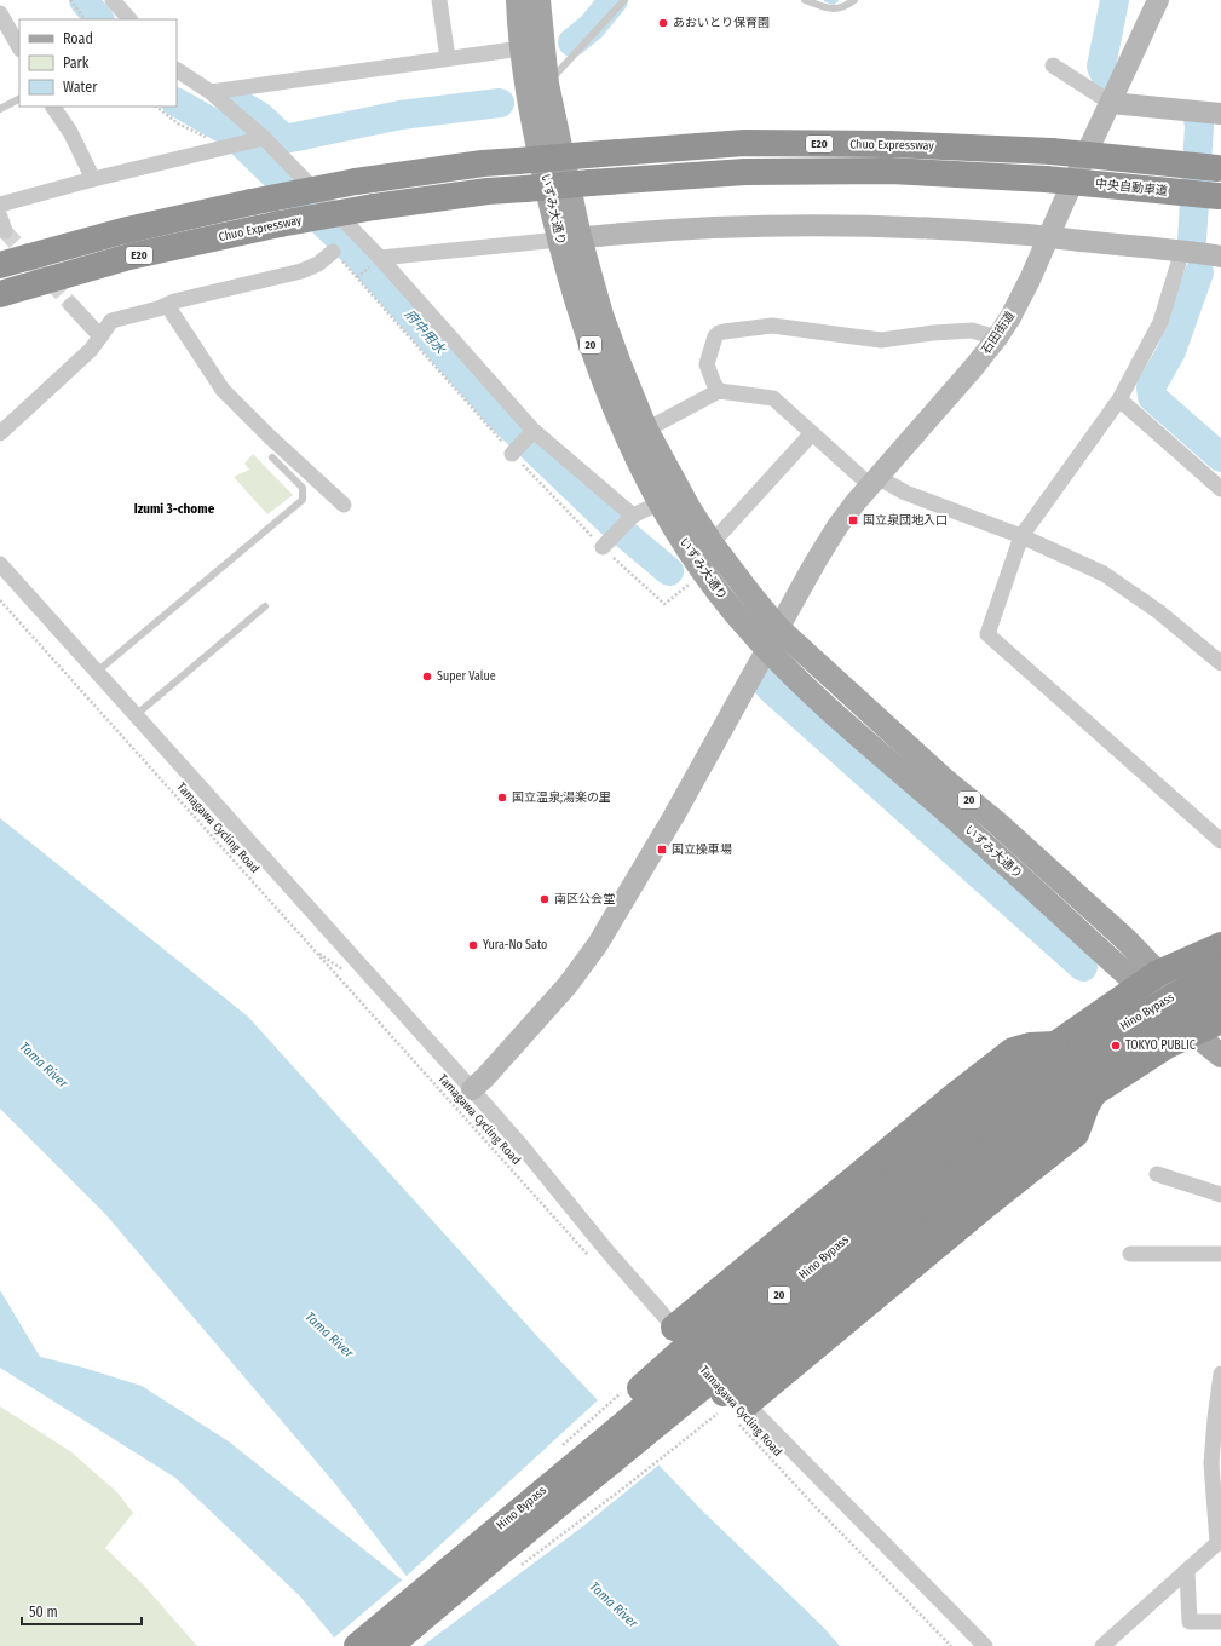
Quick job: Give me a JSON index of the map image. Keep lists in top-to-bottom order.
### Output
{
  "streets": {
    "highway": [
      "E20",
      "Chuo Expressway",
      "中央自動車道",
      "20",
      "Hino Bypass"
    ],
    "main road": ["いずみ大通り"],
    "street": ["石田街道"],
    "path": ["Tamagawa Cycling Road"]
  },
  "crossings": [
    ["Chuo Expressway", "中央自動車道"],
    ["いずみ大通り", "石田街道"],
    ["いずみ大通り", "20"]
  ],
  "districts": ["Izumi 3-chome"],
  "water": ["府中用水", "Tama River"],
  "places": {
    "other": [
      "あおいとり保育園",
      "Super Value",
      "国立温泉;湯楽の里",
      "南区公会堂",
      "Yura-No Sato",
      "TOKYO PUBLIC"
    ],
    "transit": ["国立泉団地入口", "国立操車場"]
  },
  "legend": ["Road", "Park", "Water"],
  "scale_bar": "50 m"
}
